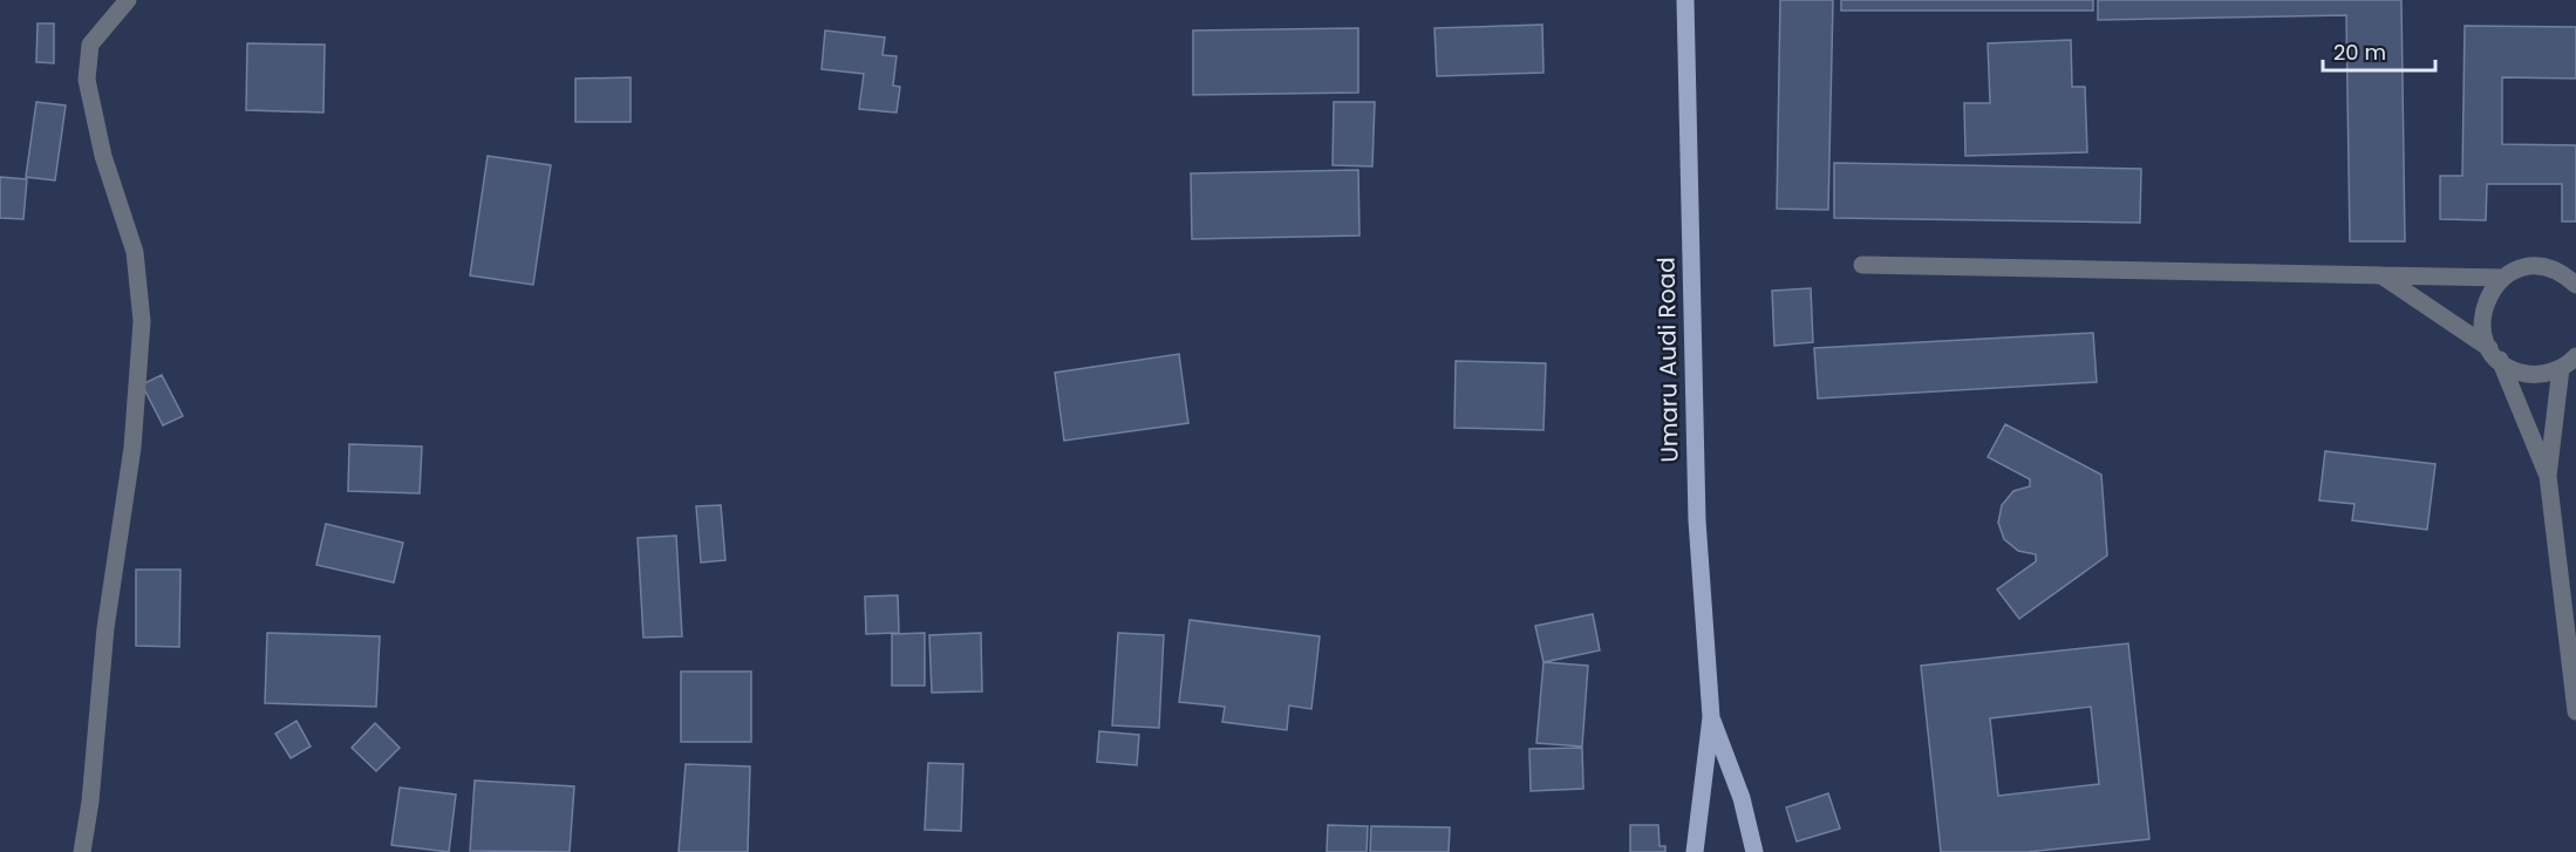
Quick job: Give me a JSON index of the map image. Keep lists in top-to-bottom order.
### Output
{
  "streets": {
    "main road": ["Umaru Audi Road"]
  },
  "scale_bar": "20 m"
}
